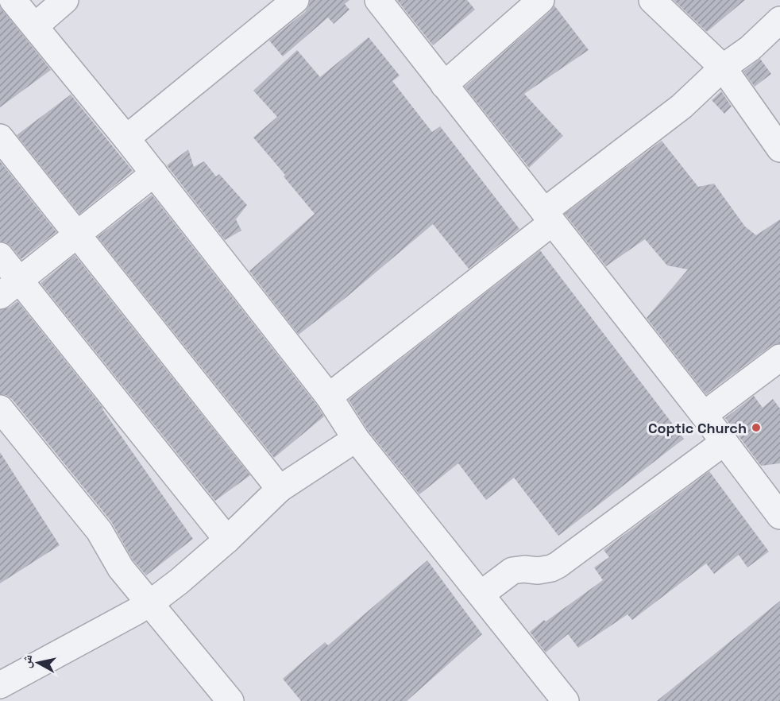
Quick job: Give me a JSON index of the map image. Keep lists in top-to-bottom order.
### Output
{
  "places": ["Coptic Church"],
  "north": "left"
}
